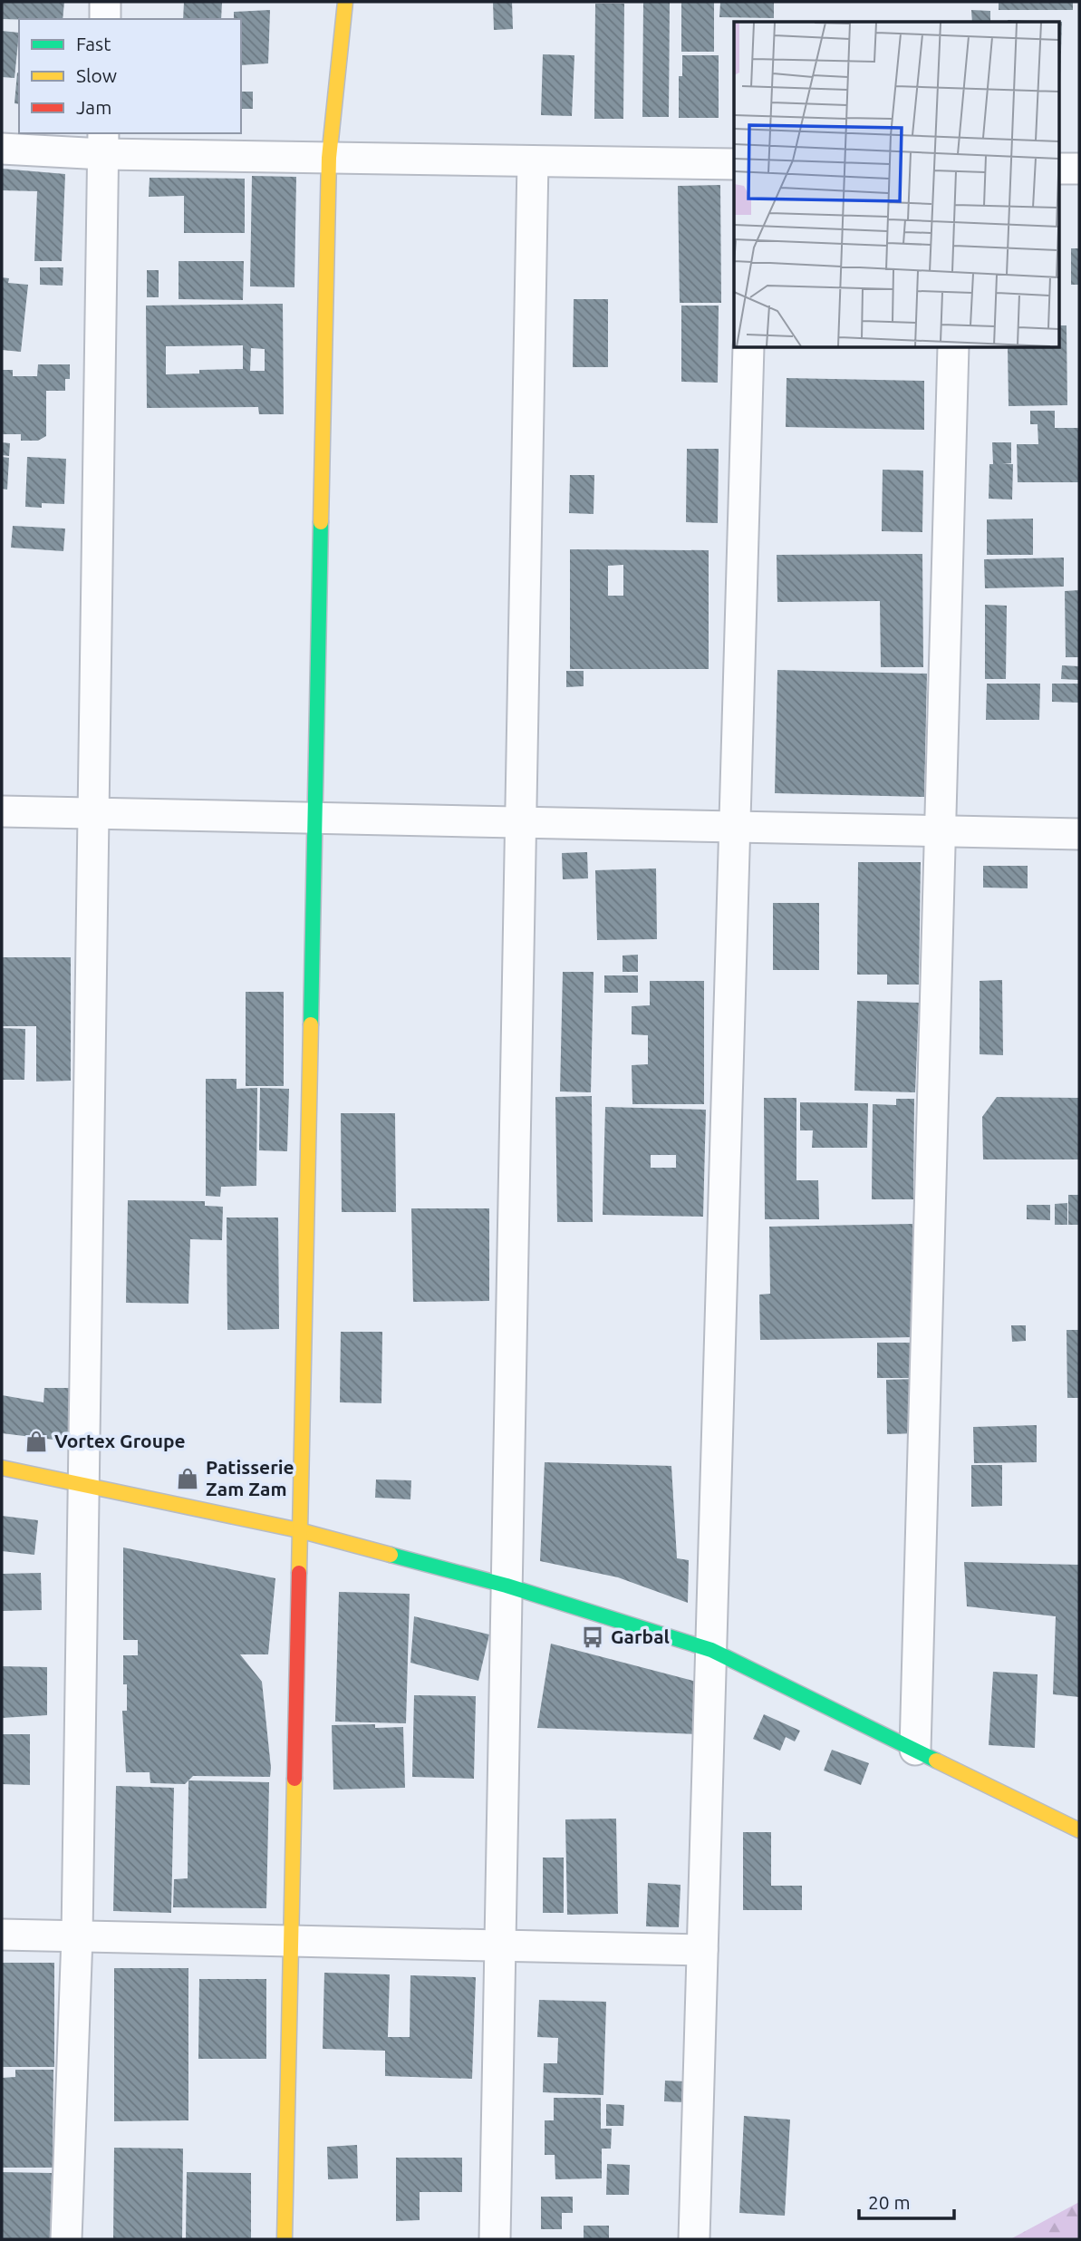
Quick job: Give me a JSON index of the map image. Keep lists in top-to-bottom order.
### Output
{
  "places": {
    "shop": ["Vortex Groupe", "Patisserie Zam Zam"],
    "bus stop": ["Garbal"]
  },
  "legend": ["Fast", "Slow", "Jam"],
  "scale_bar": "20 m"
}
